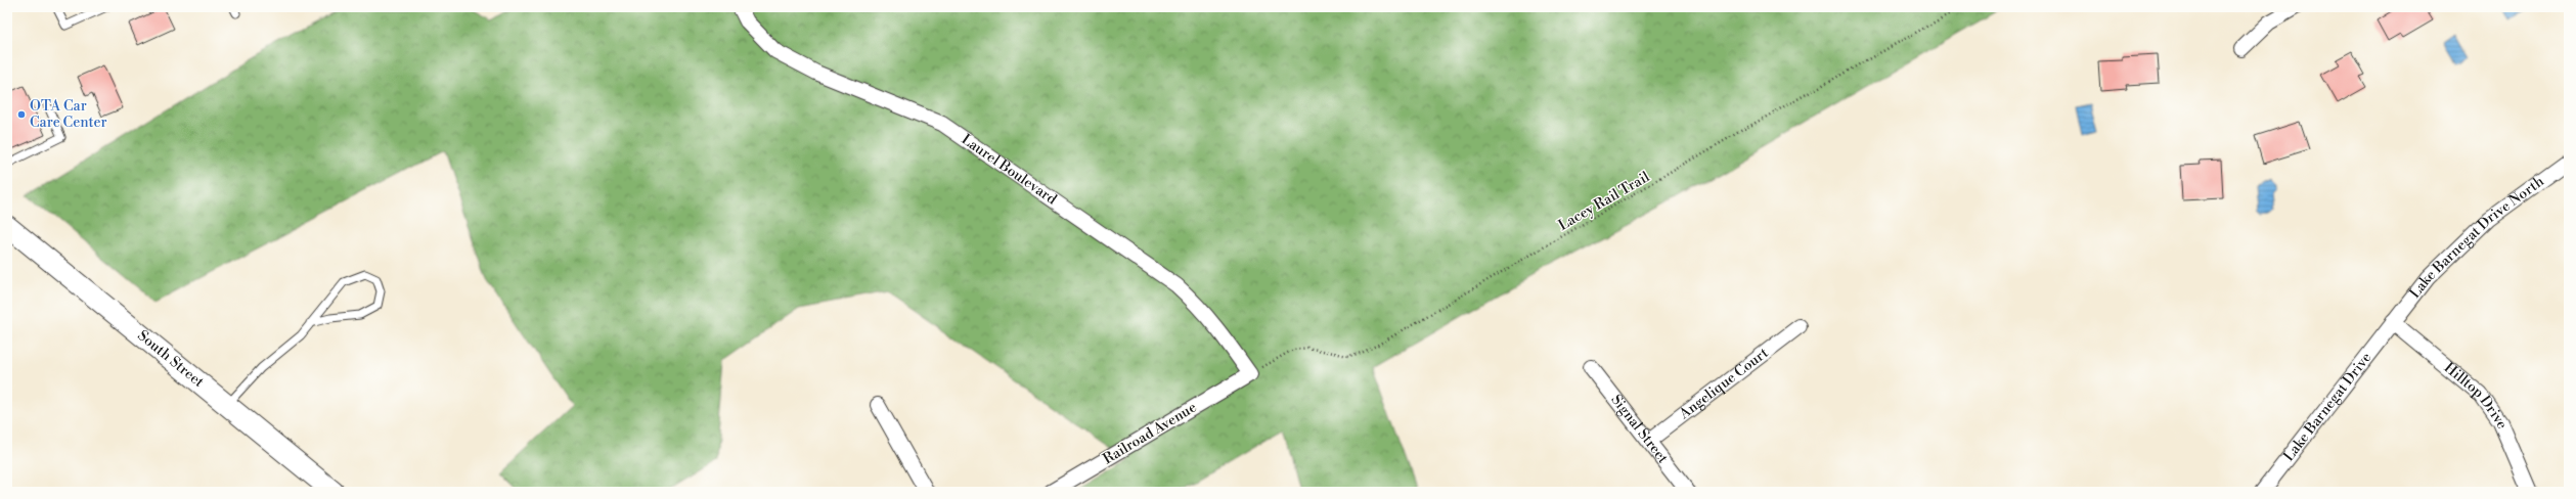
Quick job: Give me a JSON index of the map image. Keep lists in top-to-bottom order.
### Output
{
  "streets": {
    "street": [
      "Laurel Boulevard",
      "Lake Barnegat Drive North",
      "South Street",
      "Angelique Court",
      "Hilltop Drive",
      "Lake Barnegat Drive",
      "Signal Street",
      "Railroad Avenue"
    ],
    "path": ["Lacey Rail Trail"]
  },
  "crossings": [
    ["Laurel Boulevard", "Lacey Rail Trail"],
    ["Laurel Boulevard", "Railroad Avenue"],
    ["Lacey Rail Trail", "Railroad Avenue"],
    ["Lake Barnegat Drive North", "Hilltop Drive"],
    ["Lake Barnegat Drive North", "Lake Barnegat Drive"],
    ["Angelique Court", "Signal Street"],
    ["Hilltop Drive", "Lake Barnegat Drive"]
  ],
  "places": ["OTA Car Care Center"]
}
